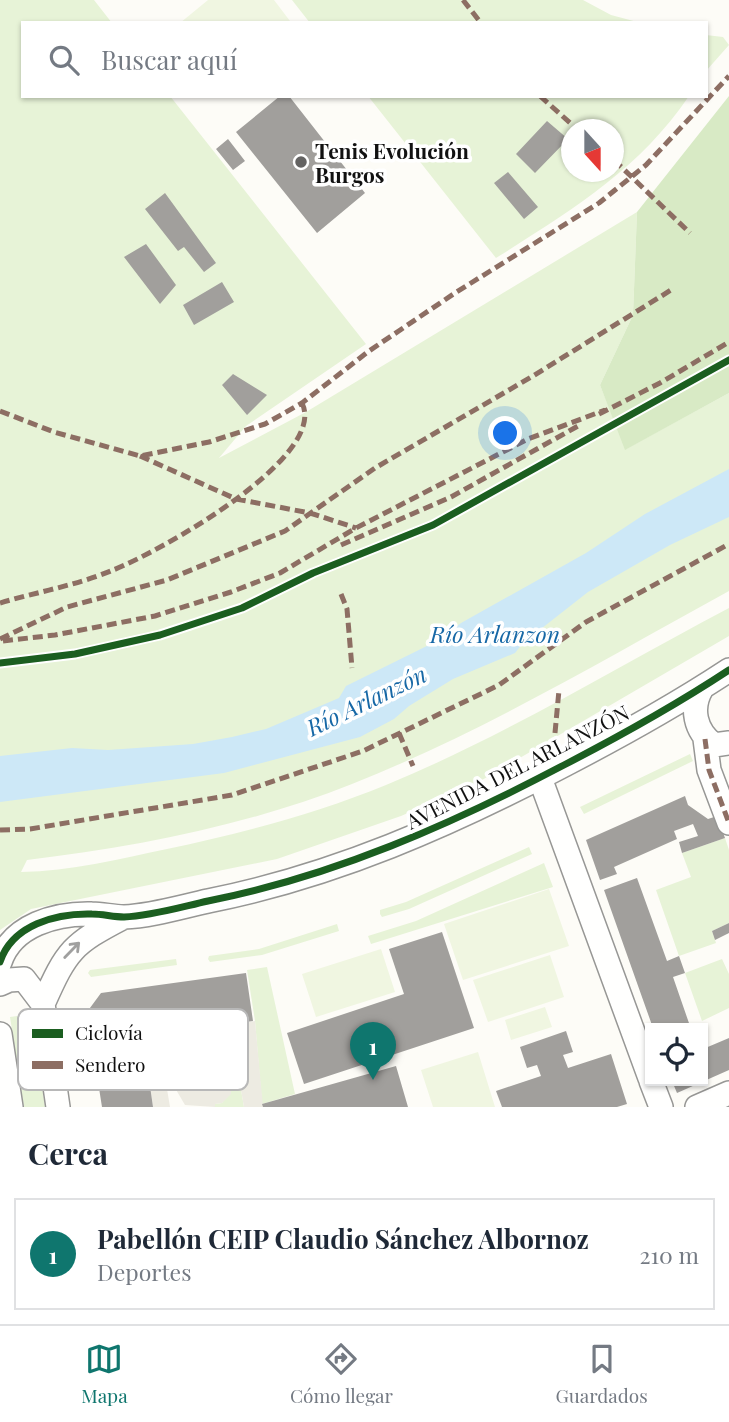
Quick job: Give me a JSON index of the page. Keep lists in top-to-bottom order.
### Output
{
  "streets": {
    "street": ["AVENIDA DEL ARLANZÓN"]
  },
  "water": ["Río Arlanzon", "Río Arlanzón"],
  "places": ["Tenis Evolución Burgos"],
  "legend": ["Ciclovía", "Sendero"],
  "north": "bottom",
  "page": {
    "search": "Buscar aquí",
    "pins": "1",
    "heading": "Cerca",
    "list": [
      {
        "mark": "1",
        "name": "Pabellón CEIP Claudio Sánchez Albornoz",
        "note": "Deportes",
        "value": "210 m"
      }
    ],
    "nav": ["Mapa", "Cómo llegar", "Guardados"]
  }
}
